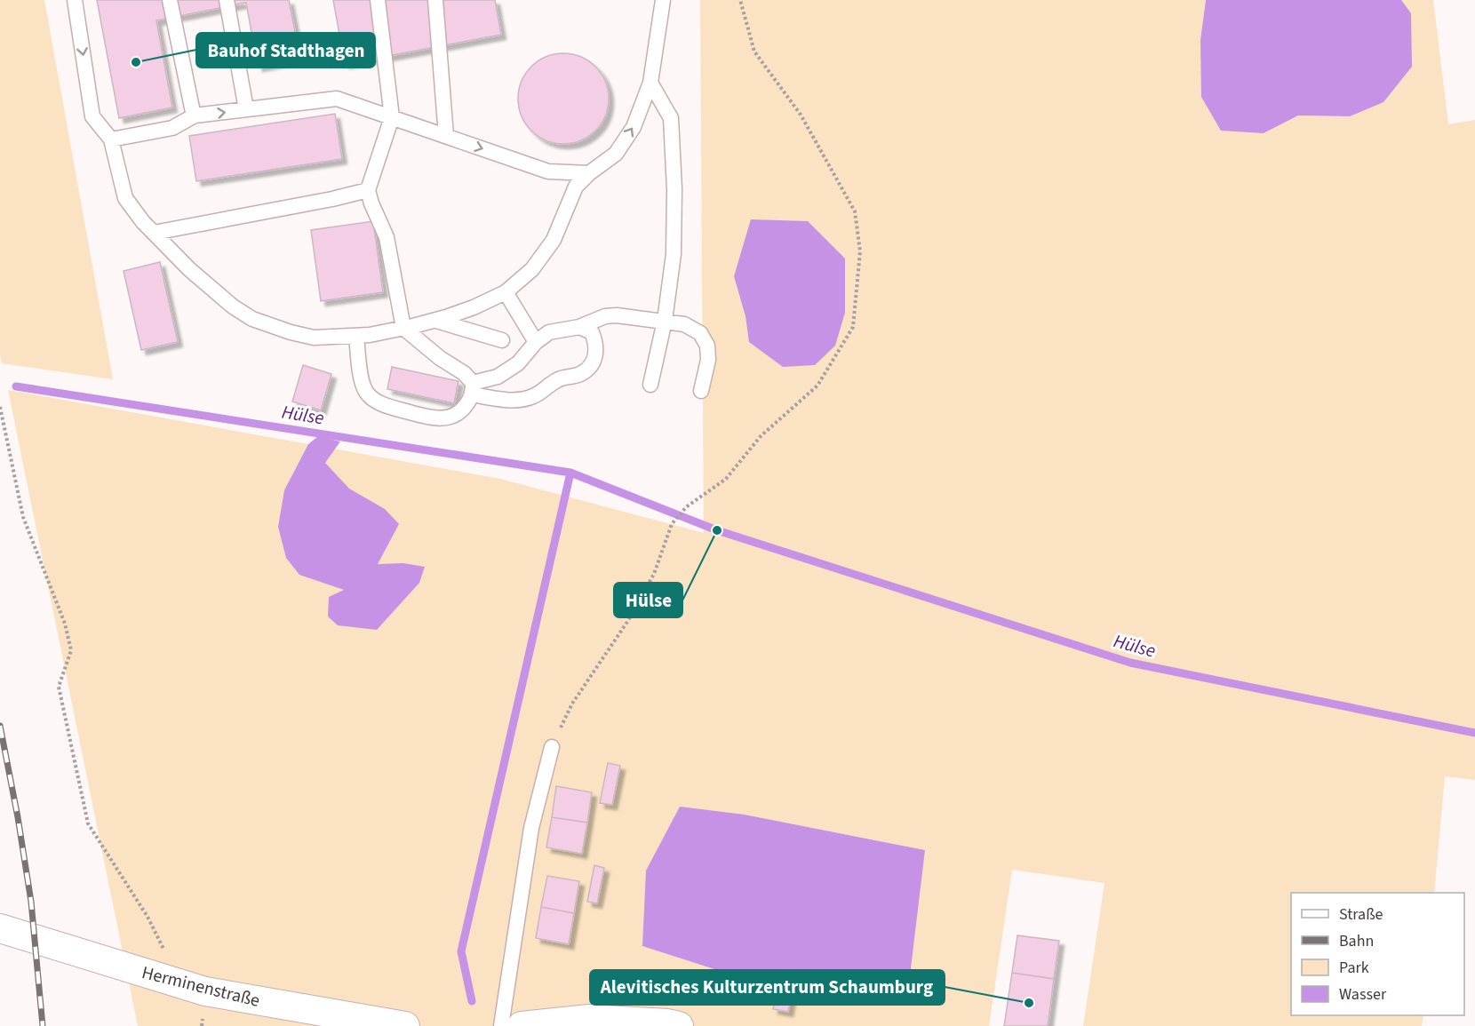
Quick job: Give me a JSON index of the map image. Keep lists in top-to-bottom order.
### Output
{
  "streets": {
    "street": ["Herminenstraße"]
  },
  "water": ["Hülse"],
  "places": ["Bauhof Stadthagen", "Hülse", "Alevitisches Kulturzentrum Schaumburg"],
  "legend": [
    "Straße",
    "Bahn",
    "Park",
    "Wasser"
  ]
}
